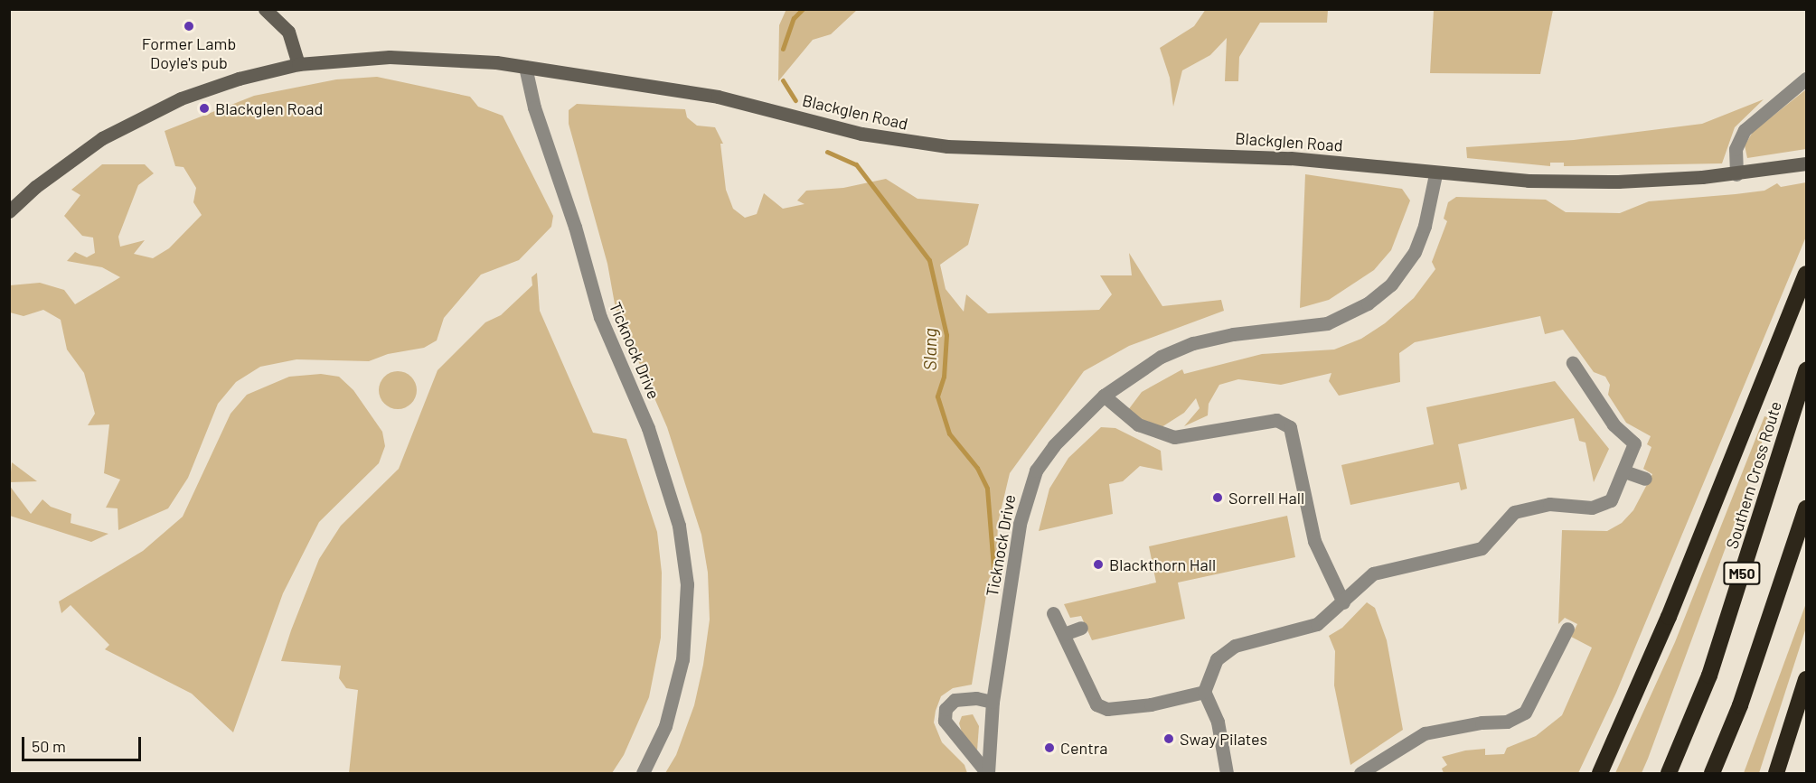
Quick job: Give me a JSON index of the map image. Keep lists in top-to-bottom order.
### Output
{
  "streets": {
    "highway": ["Southern Cross Route", "M50"],
    "street": ["Blackglen Road", "Ticknock Drive"]
  },
  "crossings": [
    ["Blackglen Road", "Ticknock Drive"]
  ],
  "water": ["Slang"],
  "places": [
    "Former Lamb Doyle's pub",
    "Blackglen Road",
    "Sorrell Hall",
    "Blackthorn Hall",
    "Sway Pilates",
    "Centra"
  ],
  "scale_bar": "50 m"
}
